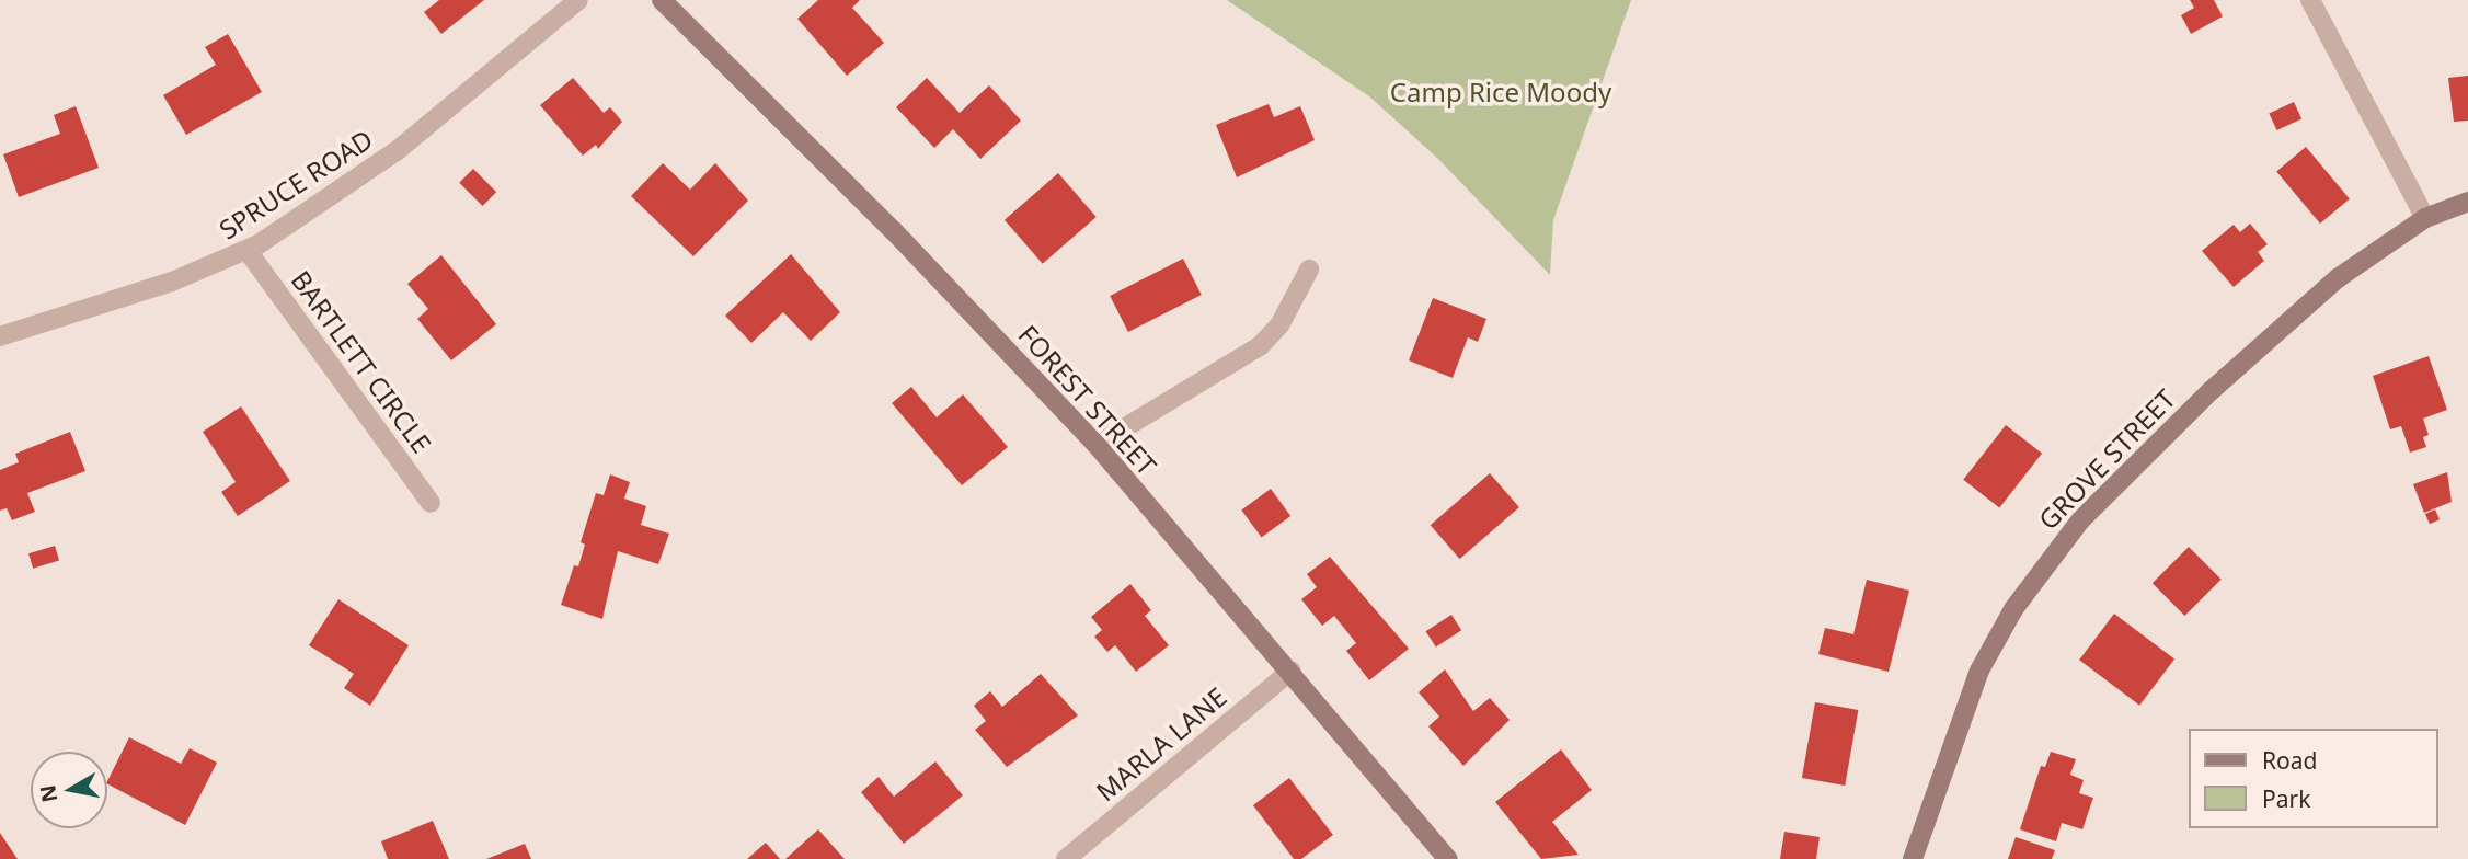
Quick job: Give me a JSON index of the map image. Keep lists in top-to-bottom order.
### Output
{
  "streets": {
    "street": [
      "SPRUCE ROAD",
      "BARTLETT CIRCLE",
      "FOREST STREET",
      "GROVE STREET",
      "MARLA LANE"
    ]
  },
  "crossings": [
    ["SPRUCE ROAD", "BARTLETT CIRCLE"],
    ["FOREST STREET", "MARLA LANE"]
  ],
  "parks": ["Camp Rice Moody"],
  "legend": ["Road", "Park"],
  "north": "left"
}
